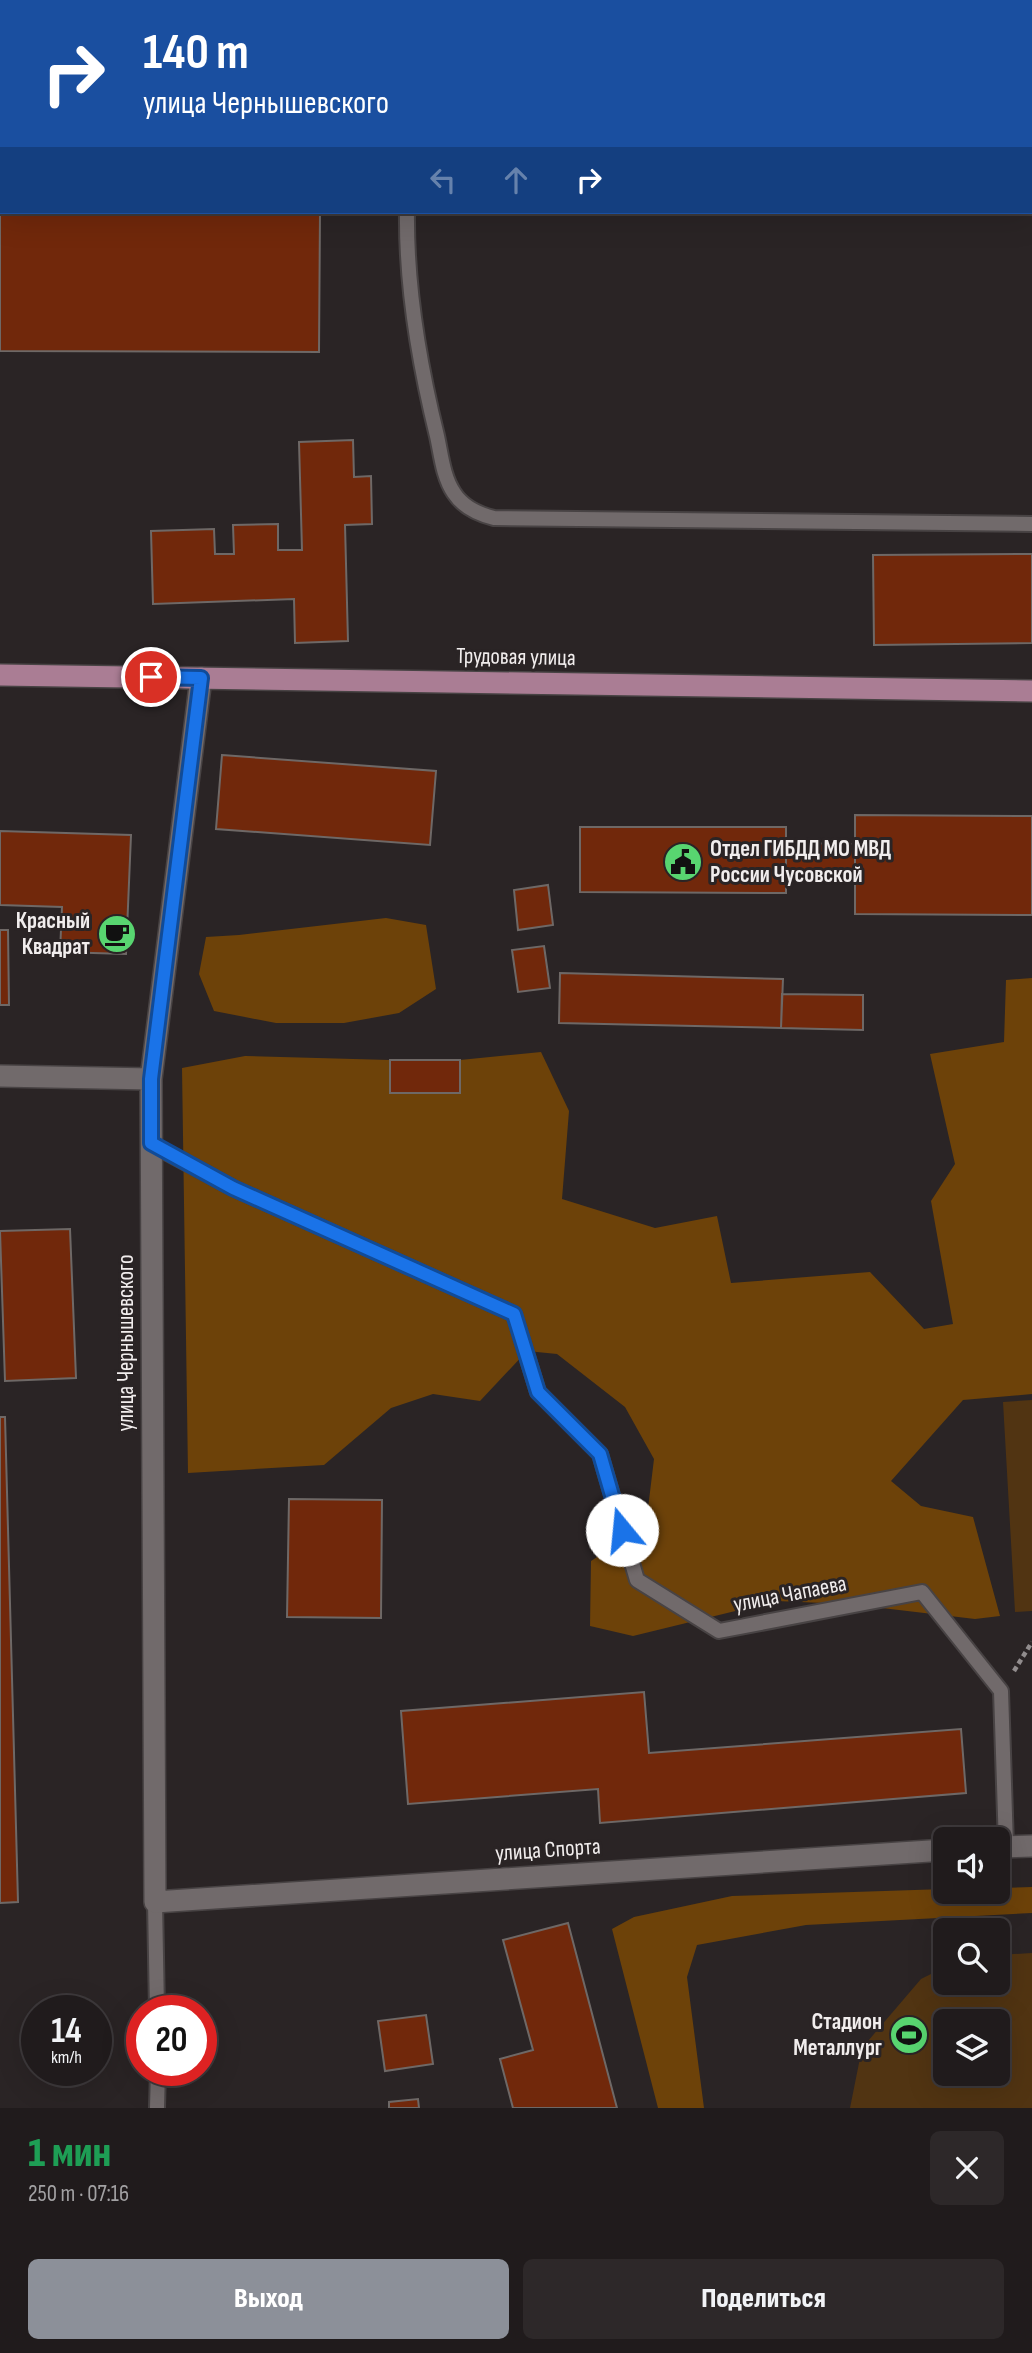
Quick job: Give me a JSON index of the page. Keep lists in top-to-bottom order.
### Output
{
  "streets": {
    "main road": ["Трудовая улица"],
    "street": ["улица Чернышевского", "улица Спорта"],
    "lane": ["улица Чапаева"]
  },
  "crossings": [
    ["Трудовая улица", "улица Чернышевского"],
    ["улица Чернышевского", "улица Чапаева"],
    ["улица Чернышевского", "улица Спорта"]
  ],
  "places": {
    "public building": ["Отдел ГИБДД МО МВД России Чусовской"],
    "cafe": ["Красный Квадрат"],
    "sports": ["Стадион Металлург"]
  },
  "page": {
    "turn": ["140 m", "улица Чернышевского"],
    "speed": "14 km/h",
    "limit": "20",
    "heading": ["1 мин", "250 m · 07:16"],
    "buttons": ["Выход", "Поделиться"]
  }
}
